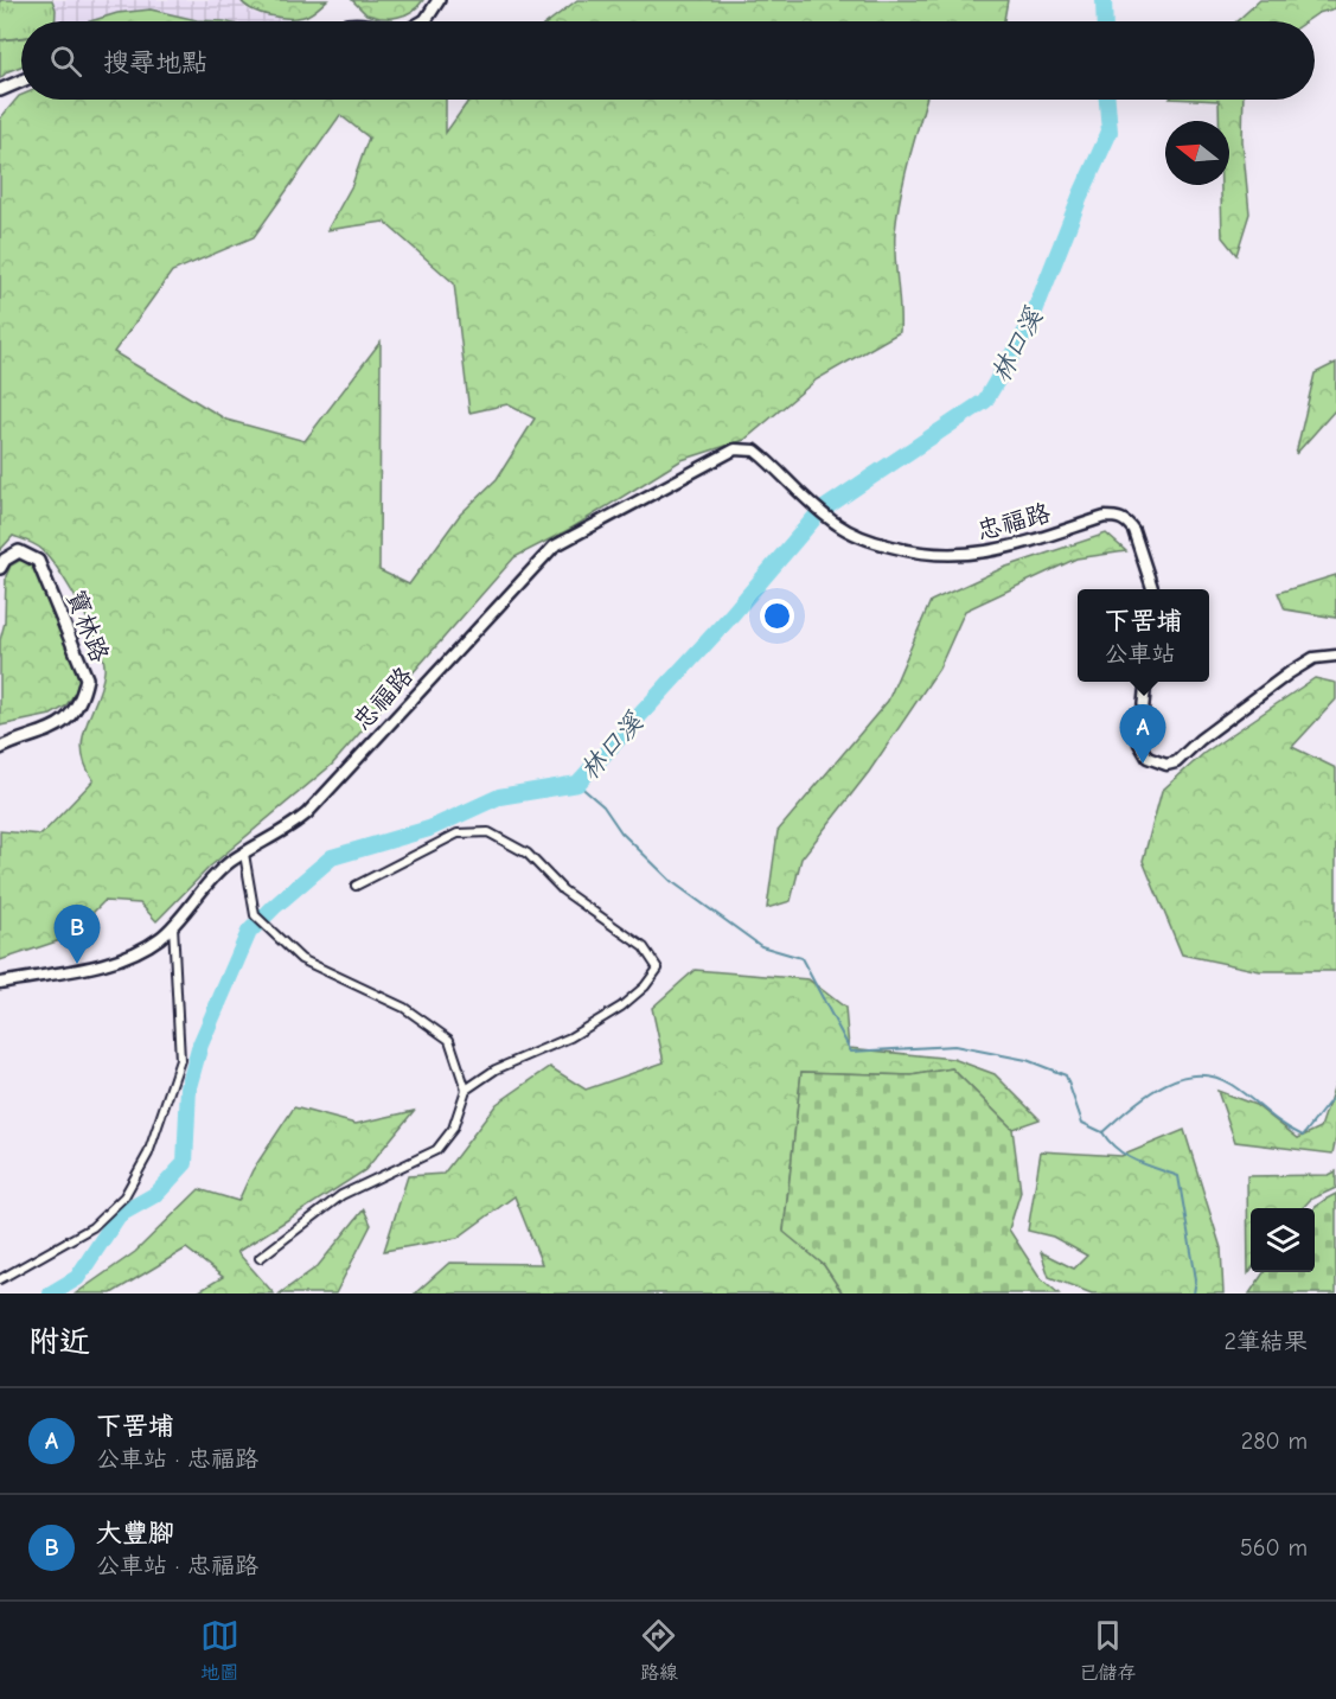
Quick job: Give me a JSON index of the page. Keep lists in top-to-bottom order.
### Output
{
  "streets": {
    "main road": ["寶林路"],
    "street": ["忠福路"]
  },
  "water": ["林口溪"],
  "north": "left",
  "page": {
    "search": "搜尋地點",
    "popup": ["下罟埔", "公車站"],
    "pins": ["A", "B"],
    "heading": ["附近", "2筆結果"],
    "list": [
      {
        "mark": "A",
        "name": "下罟埔",
        "note": "公車站 · 忠福路",
        "value": "280 m"
      },
      {
        "mark": "B",
        "name": "大豐腳",
        "note": "公車站 · 忠福路",
        "value": "560 m"
      }
    ],
    "nav": ["地圖", "路線", "已儲存"]
  }
}
